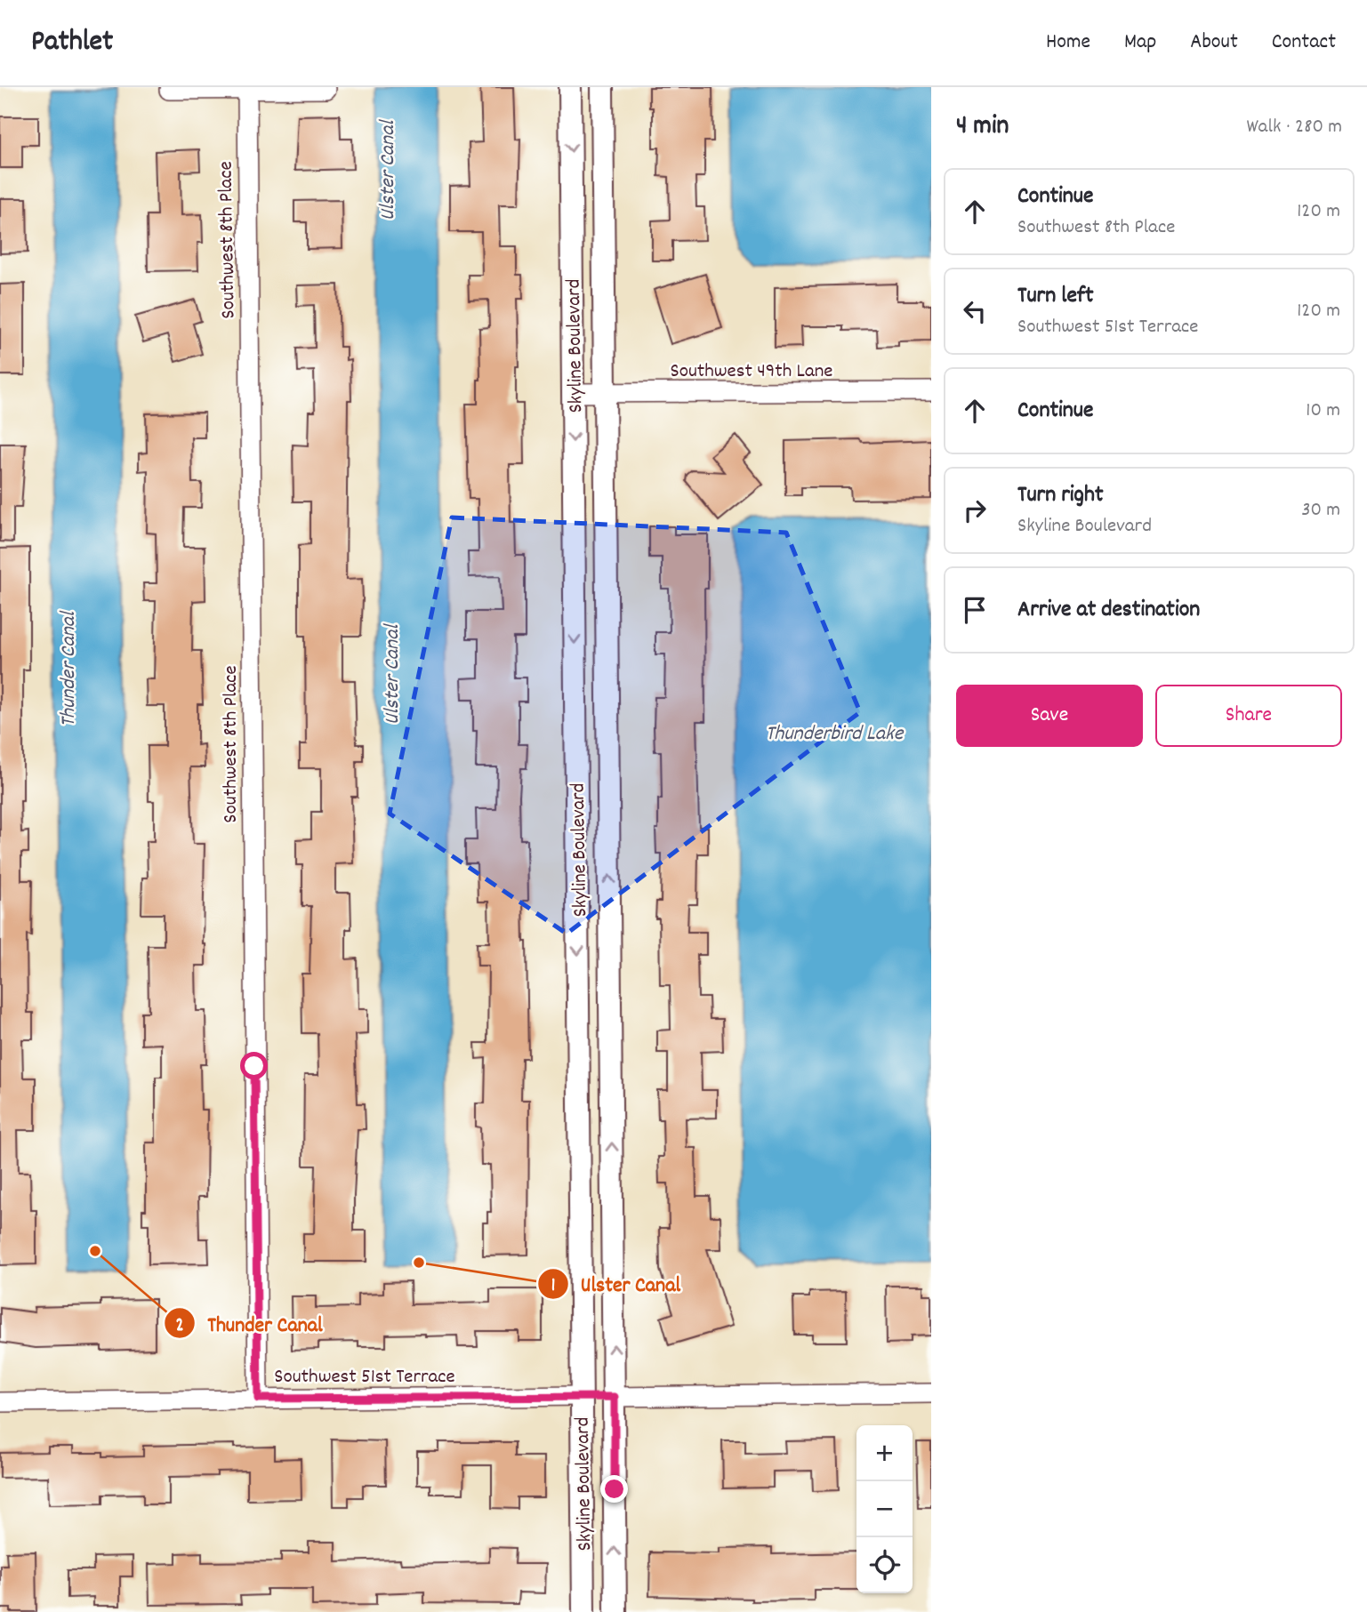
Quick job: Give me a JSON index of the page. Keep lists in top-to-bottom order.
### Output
{
  "streets": {
    "street": [
      "Southwest 8th Place",
      "Skyline Boulevard",
      "Southwest 49th Lane",
      "Southwest 51st Terrace"
    ]
  },
  "crossings": [
    ["Southwest 8th Place", "Southwest 51st Terrace"],
    ["Skyline Boulevard", "Southwest 49th Lane"],
    ["Skyline Boulevard", "Southwest 51st Terrace"]
  ],
  "water": ["Ulster Canal", "Thunder Canal", "Thunderbird Lake"],
  "places": ["Thunder Canal", "Ulster Canal"],
  "page": {
    "header": "Pathlet",
    "nav": [
      "Home",
      "Map",
      "About",
      "Contact"
    ],
    "heading": ["4 min", "Walk · 280 m"],
    "list": [
      ["Continue", "Southwest 8th Place", "120 m"],
      ["Turn left", "Southwest 51st Terrace", "120 m"],
      ["Continue", "10 m"],
      ["Turn right", "Skyline Boulevard", "30 m"],
      "Arrive at destination"
    ],
    "buttons": ["Save", "Share"],
    "map_buttons": ["+", "−"]
  }
}
